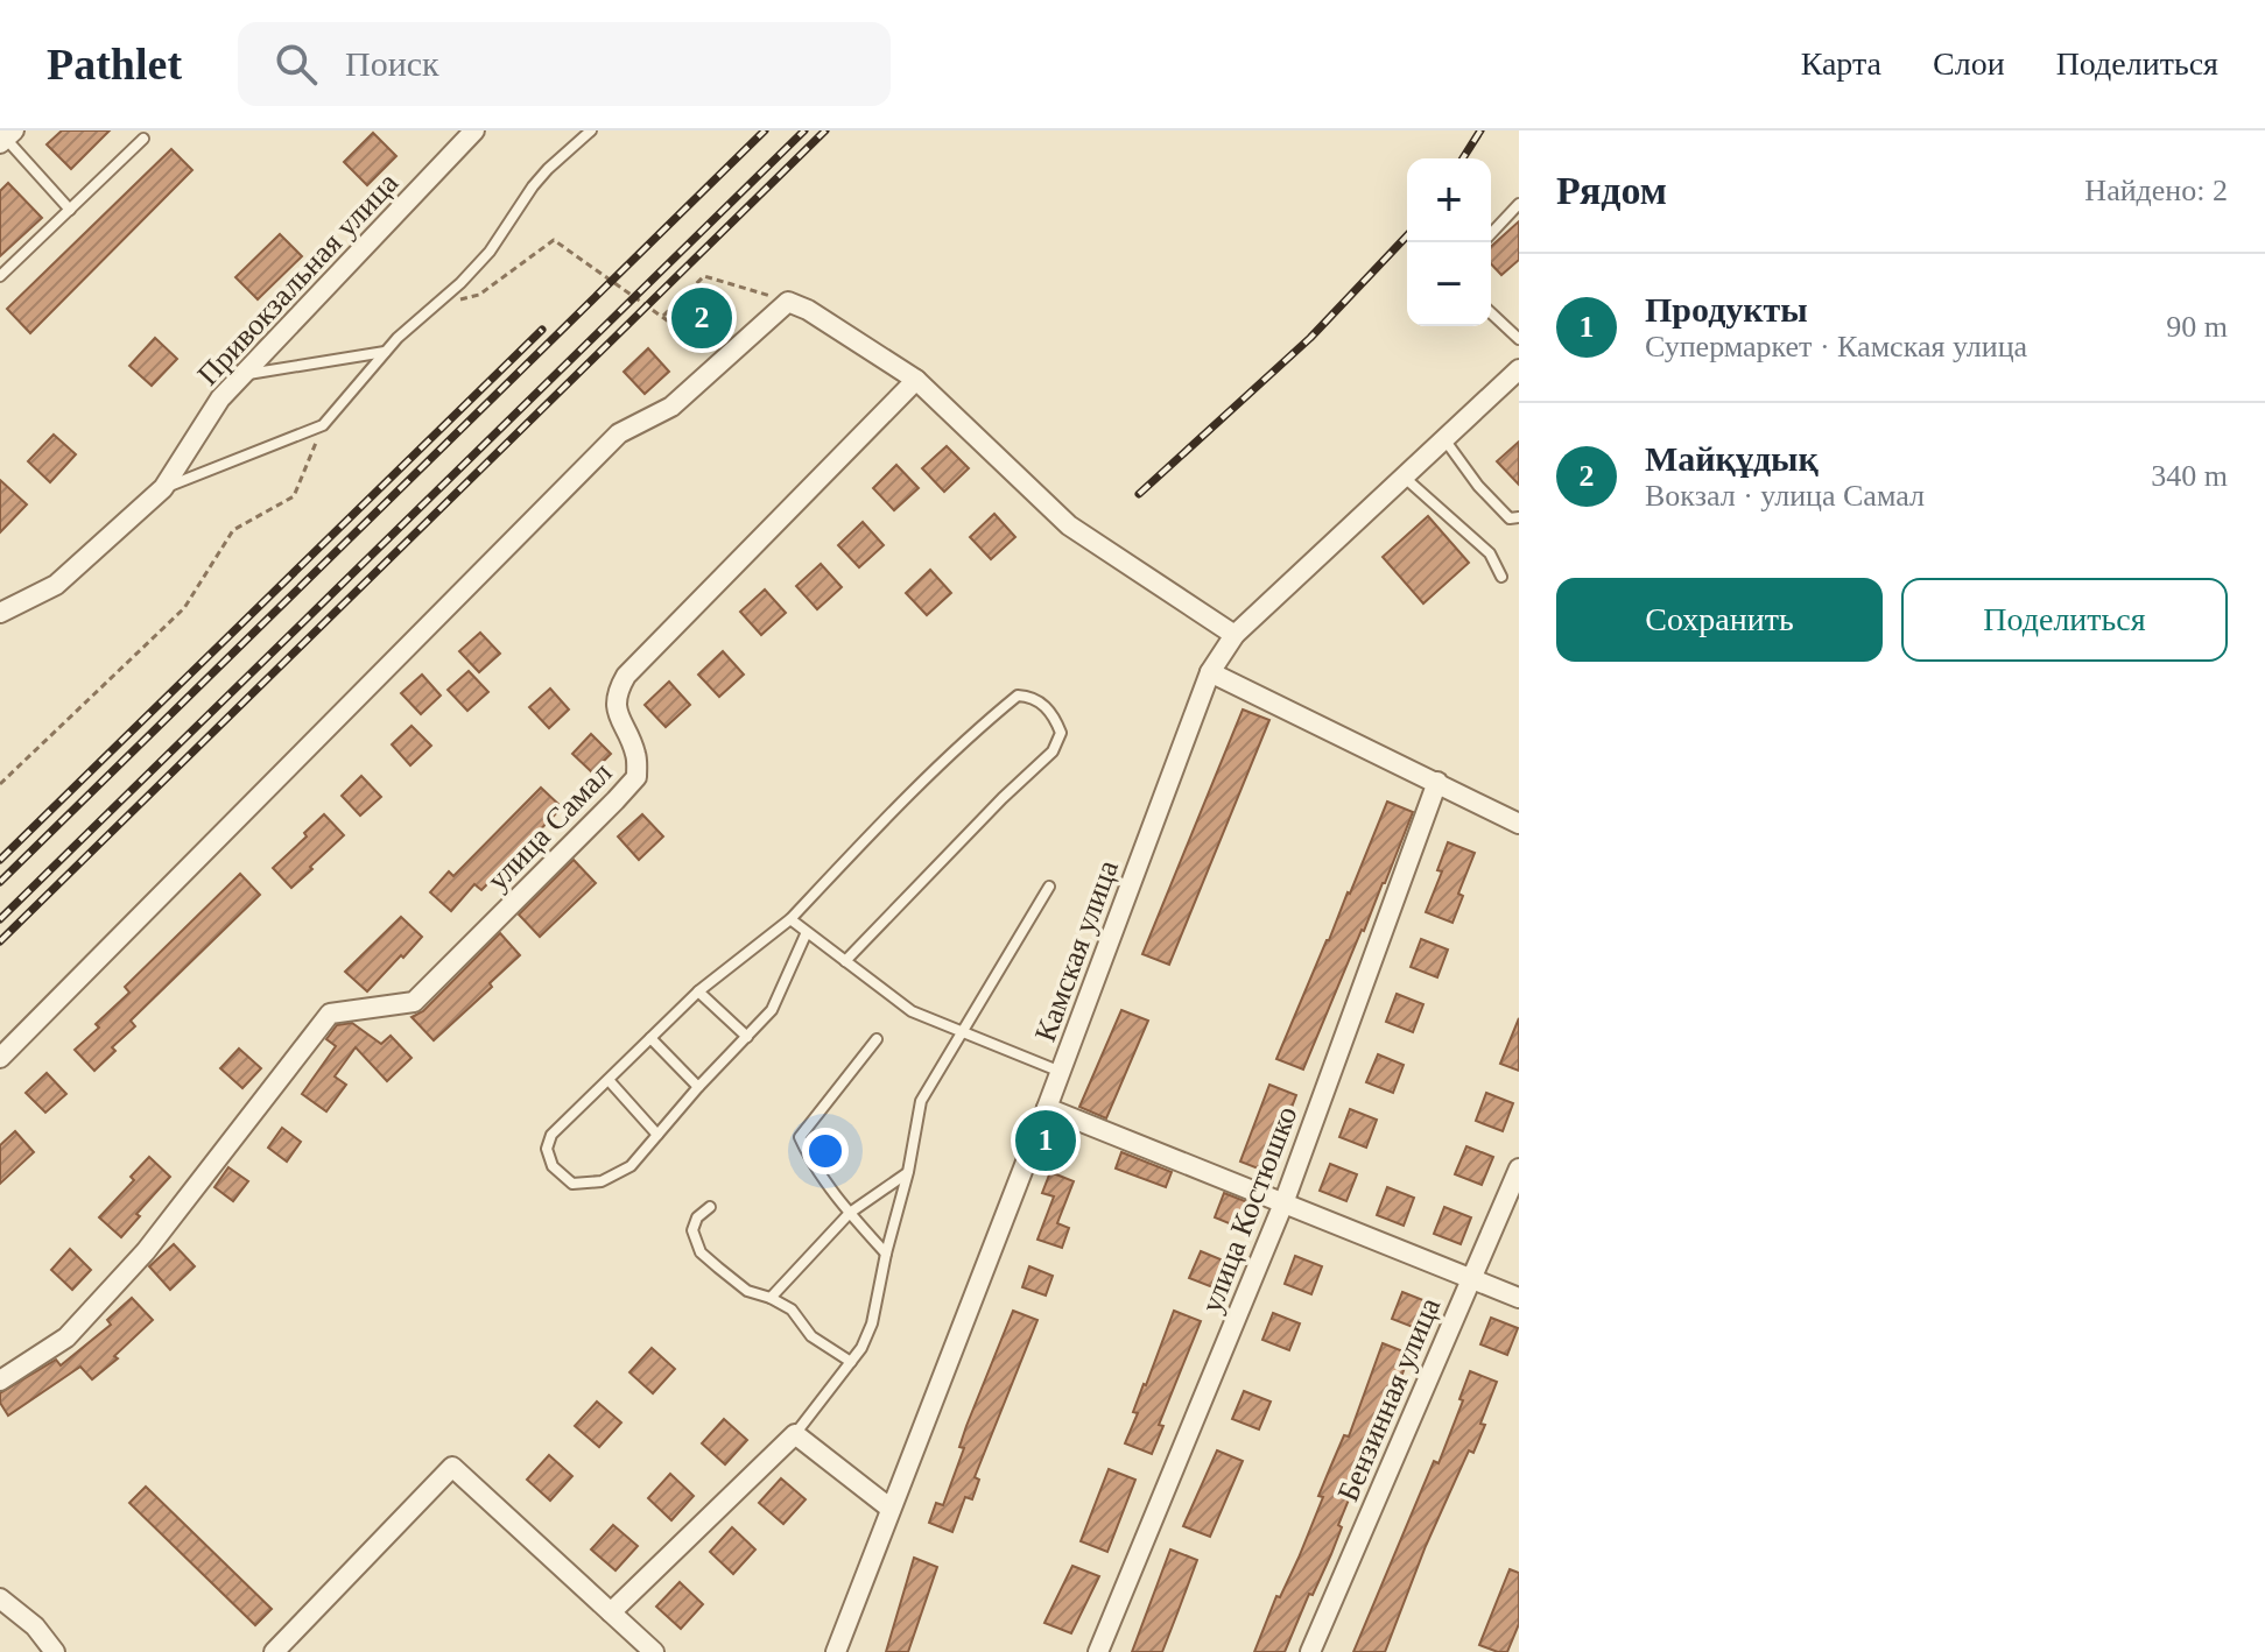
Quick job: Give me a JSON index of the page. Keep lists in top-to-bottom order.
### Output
{
  "streets": {
    "street": [
      "Привокзальная улица",
      "улица Самал",
      "Камская улица",
      "улица Костюшко",
      "Бензинная улица"
    ]
  },
  "page": {
    "header": "Pathlet",
    "search": "Поиск",
    "nav": ["Карта", "Слои", "Поделиться"],
    "heading": ["Рядом", "Найдено: 2"],
    "map_buttons": ["+", "−"],
    "list": [
      {
        "mark": "1",
        "name": "Продукты",
        "note": "Супермаркет · Камская улица",
        "value": "90 m"
      },
      {
        "mark": "2",
        "name": "Майқұдық",
        "note": "Вокзал · улица Самал",
        "value": "340 m"
      }
    ],
    "pins": ["2", "1"],
    "buttons": ["Сохранить", "Поделиться"]
  }
}
